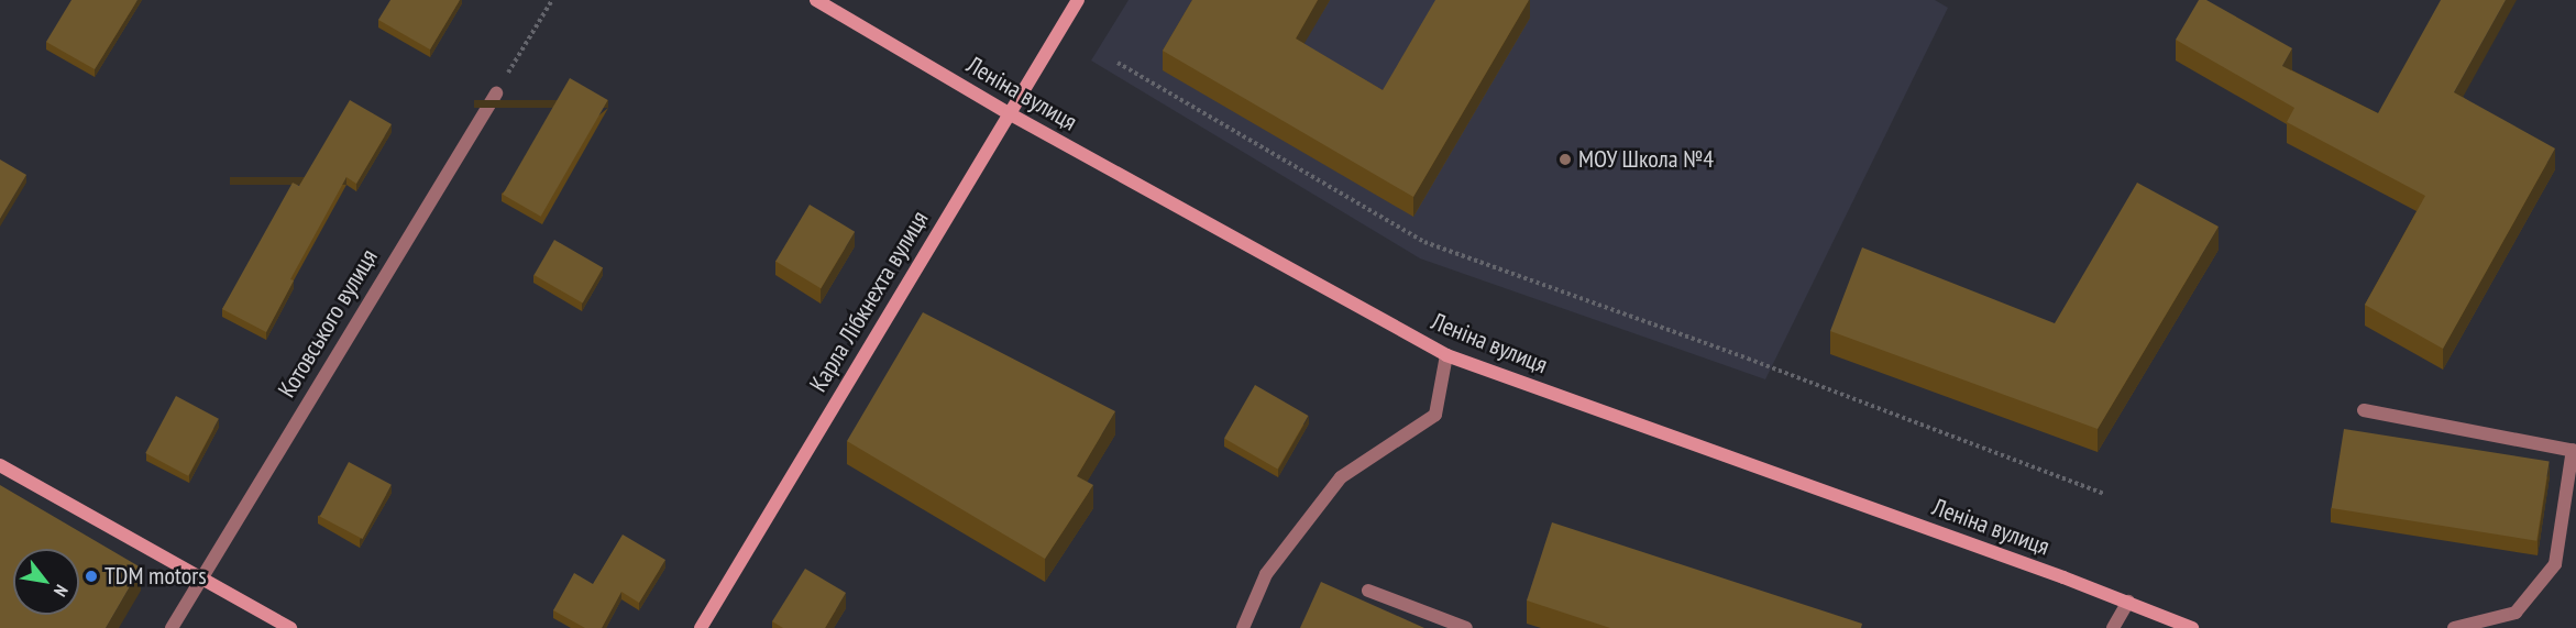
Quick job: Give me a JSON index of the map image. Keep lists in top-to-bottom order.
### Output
{
  "streets": {
    "main road": ["Леніна вулиця", "Карла Лібкнехта вулиця"],
    "street": ["Котовського вулиця"]
  },
  "crossings": [
    ["Леніна вулиця", "Карла Лібкнехта вулиця"]
  ],
  "places": ["МОУ Школа №4", "TDM motors"],
  "north": "bottom right"
}
